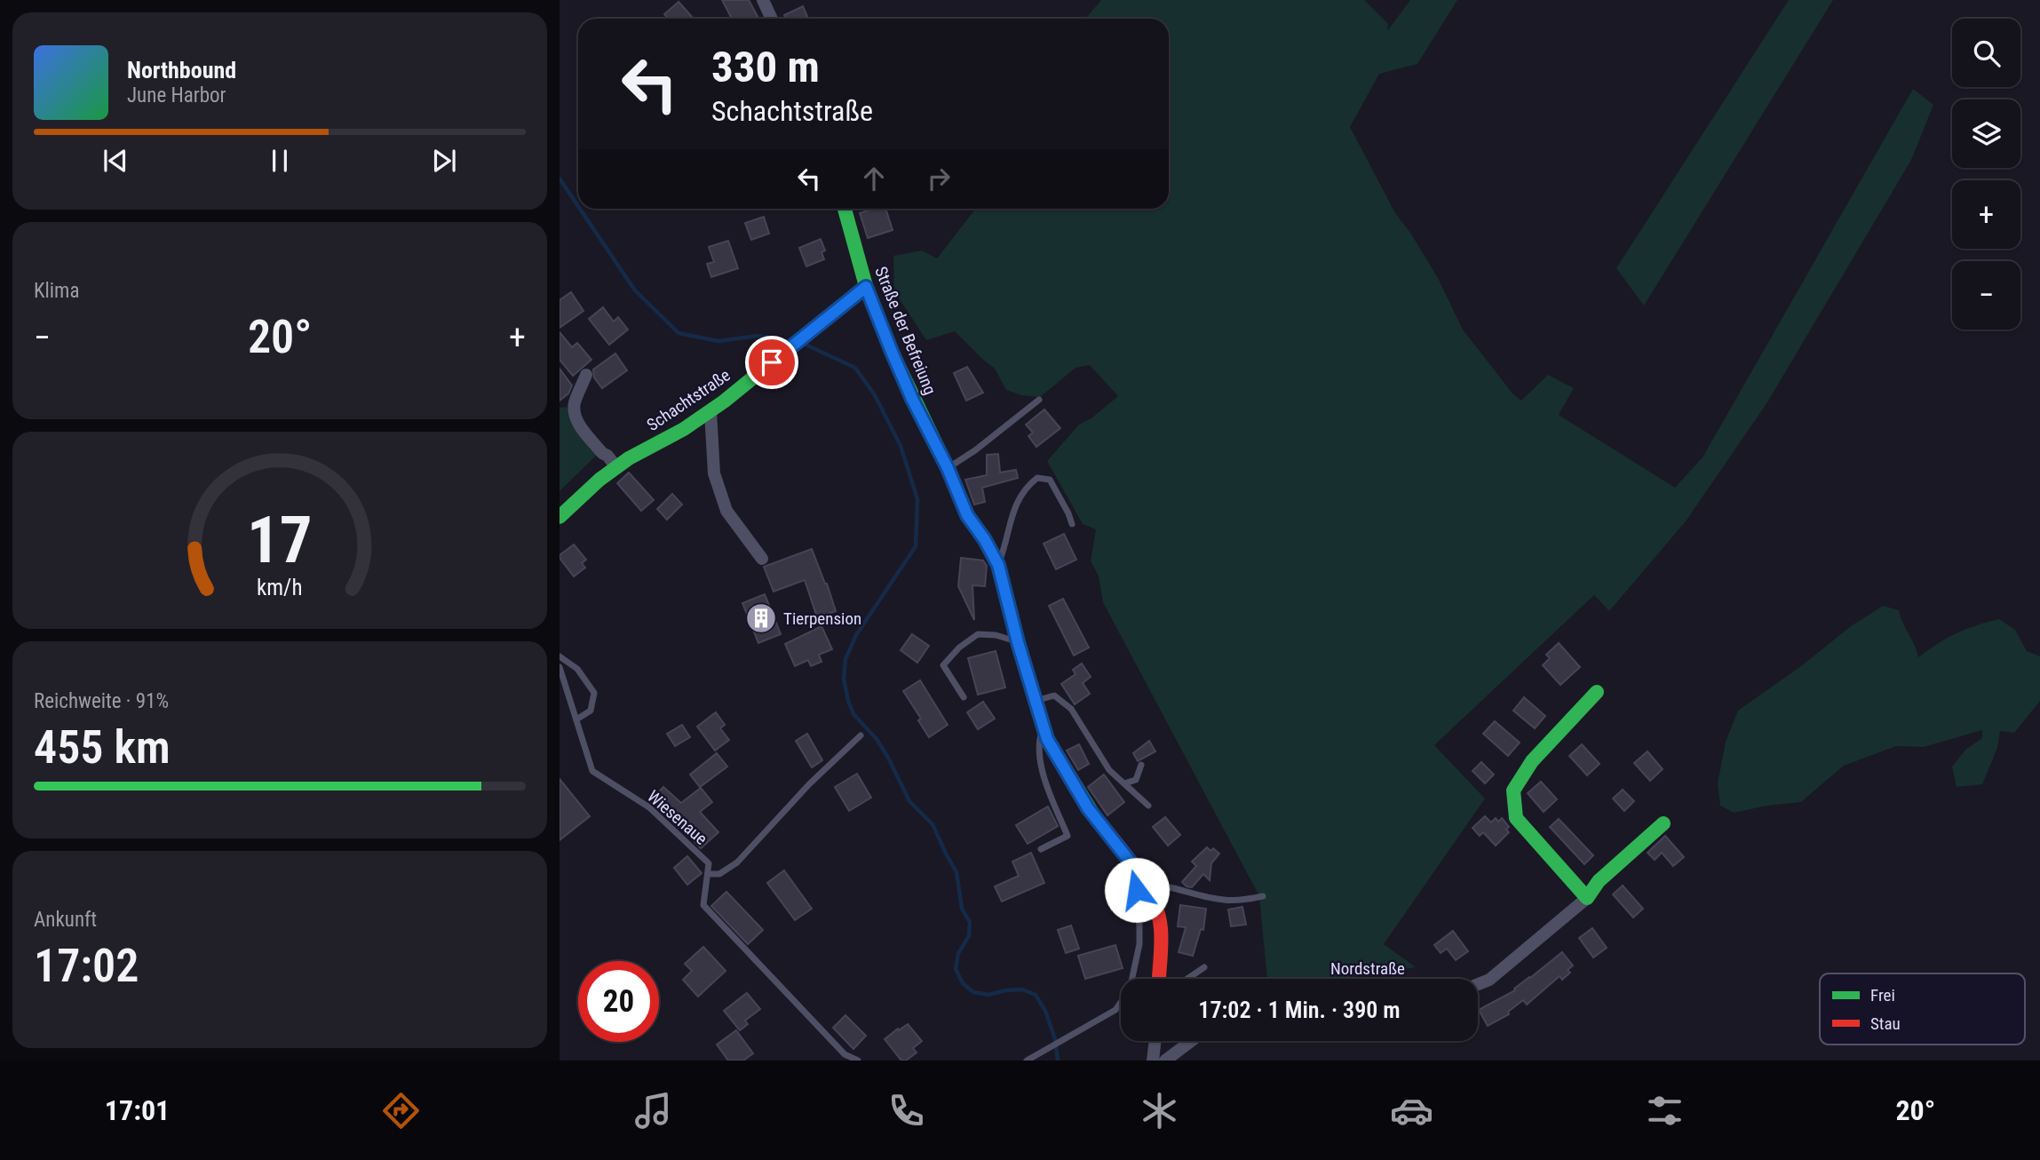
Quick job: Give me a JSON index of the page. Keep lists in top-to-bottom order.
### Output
{
  "streets": {
    "street": ["Straße der Befreiung", "Schachtstraße"],
    "lane": ["Wiesenaue"]
  },
  "crossings": [
    ["Straße der Befreiung", "Schachtstraße"]
  ],
  "places": {
    "building": ["Tierpension"]
  },
  "legend": ["Frei", "Stau"],
  "page": {
    "map_buttons": ["+", "−"],
    "turn": ["330 m", "Schachtstraße"],
    "song": ["Northbound", "June Harbor"],
    "tile": [
      "Klima",
      ["Reichweite · 91%", "455 km"],
      ["Ankunft", "17:02"]
    ],
    "heat": ["−", "20°", "+"],
    "limit": "20",
    "trip": "17:02 · 1 Min. · 390 m",
    "tabs": ["17:01", "20°"],
    "gauge": ["17", "km/h"]
  }
}
